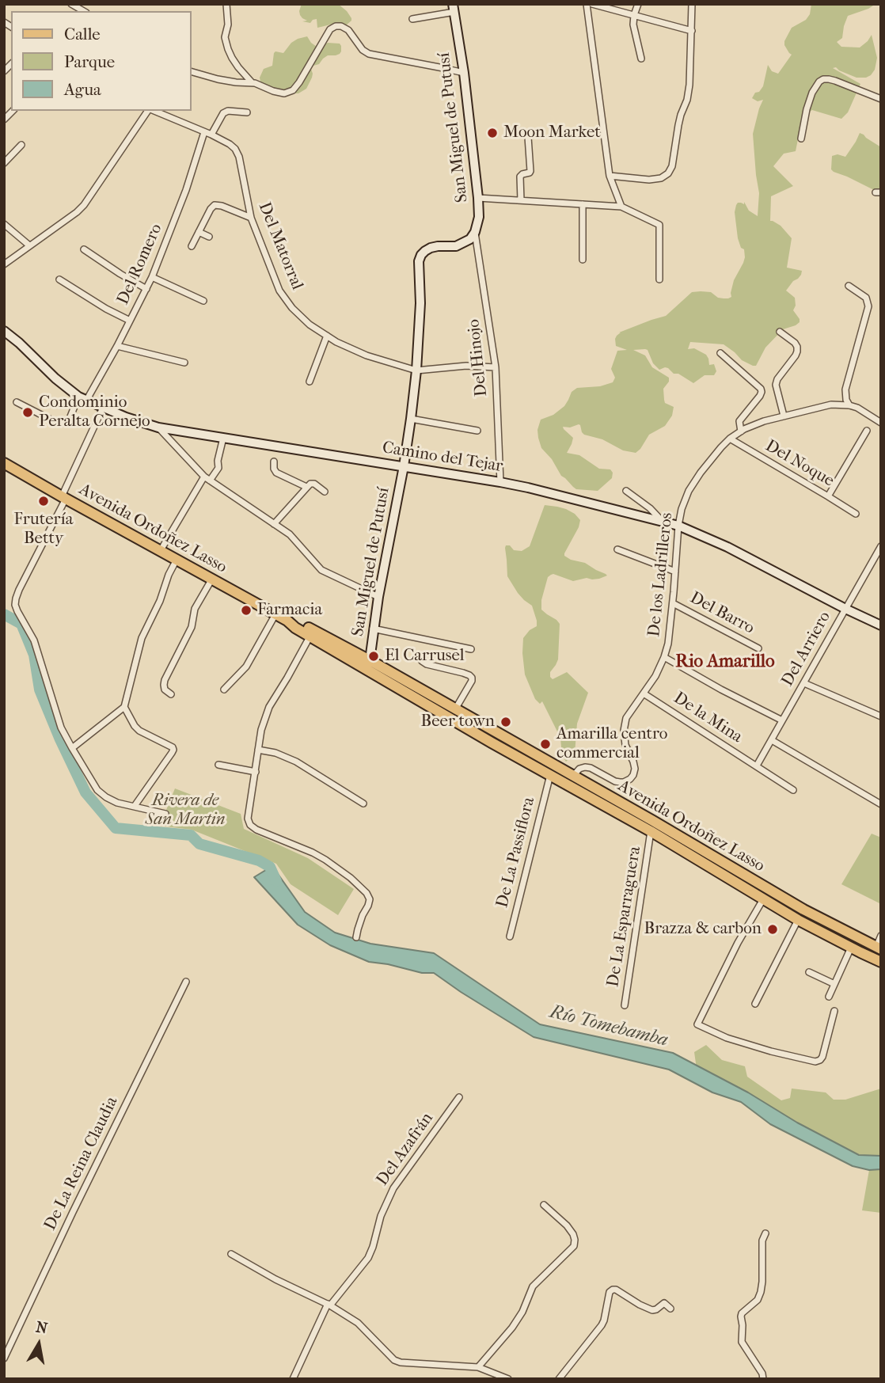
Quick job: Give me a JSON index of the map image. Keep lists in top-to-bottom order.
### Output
{
  "streets": {
    "main road": ["Avenida Ordoñez Lasso"],
    "street": [
      "San Miguel de Putusí",
      "Del Matorral",
      "Del Romero",
      "Del Hinojo",
      "Camino del Tejar",
      "Del Noque",
      "De los Ladrilleros",
      "Del Barro",
      "Del Arriero",
      "De la Mina",
      "De La Passiflora",
      "De La Esparraguera",
      "Del Azafrán",
      "De La Reina Claudia"
    ]
  },
  "crossings": [
    ["San Miguel de Putusí", "Del Matorral"],
    ["San Miguel de Putusí", "Del Hinojo"],
    ["San Miguel de Putusí", "Camino del Tejar"],
    ["San Miguel de Putusí", "Avenida Ordoñez Lasso"],
    ["Del Matorral", "Del Romero"],
    ["Del Romero", "Camino del Tejar"],
    ["Del Hinojo", "Camino del Tejar"],
    ["Camino del Tejar", "De los Ladrilleros"],
    ["Camino del Tejar", "Del Arriero"],
    ["Del Noque", "De los Ladrilleros"],
    ["Avenida Ordoñez Lasso", "De los Ladrilleros"],
    ["Avenida Ordoñez Lasso", "De La Passiflora"],
    ["Avenida Ordoñez Lasso", "De La Esparraguera"],
    ["De los Ladrilleros", "Del Barro"],
    ["De los Ladrilleros", "De la Mina"],
    ["Del Arriero", "De la Mina"]
  ],
  "districts": ["Rio Amarillo"],
  "water": ["Río Tomebamba"],
  "parks": ["Rivera de San Martin"],
  "places": [
    "Moon Market",
    "Condominio Peralta Cornejo",
    "Frutería Betty",
    "Farmacia",
    "El Carrusel",
    "Beer town",
    "Amarilla centro commercial",
    "Brazza & carbon"
  ],
  "legend": ["Calle", "Parque", "Agua"],
  "north": "top"
}
